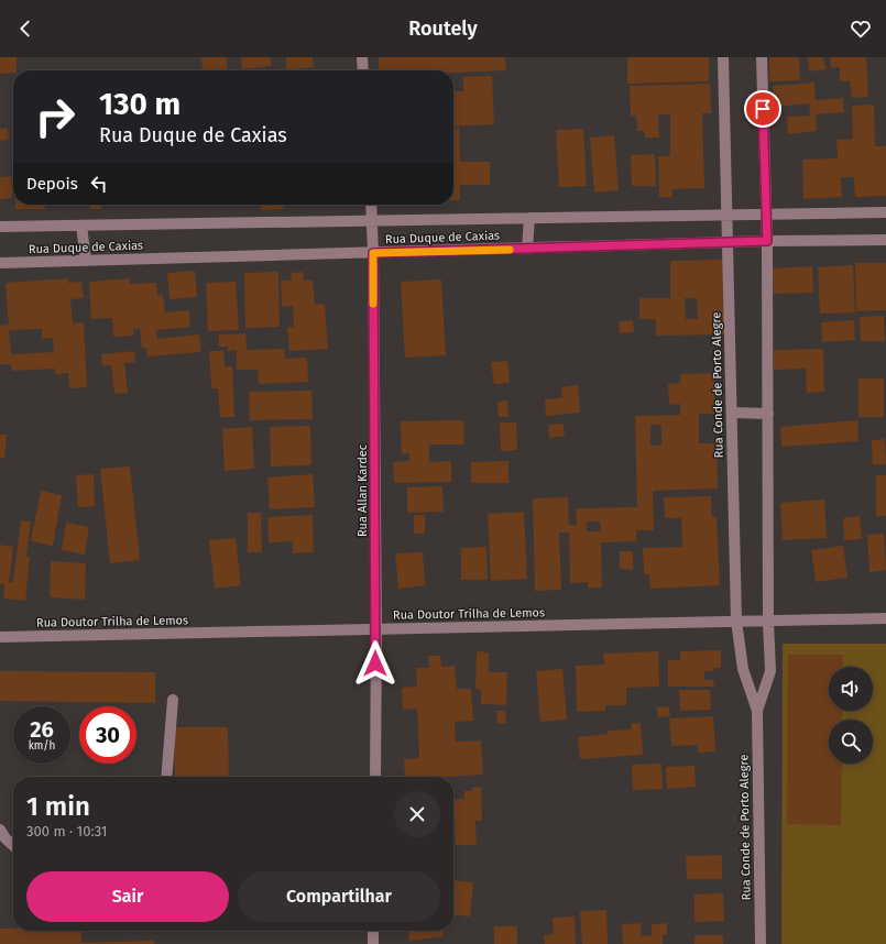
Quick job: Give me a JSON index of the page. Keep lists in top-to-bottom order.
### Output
{
  "streets": {
    "street": [
      "Rua Duque de Caxias",
      "Rua Conde de Porto Alegre",
      "Rua Allan Kardec",
      "Rua Doutor Trilha de Lemos"
    ]
  },
  "crossings": [
    ["Rua Duque de Caxias", "Rua Conde de Porto Alegre"],
    ["Rua Duque de Caxias", "Rua Allan Kardec"],
    ["Rua Conde de Porto Alegre", "Rua Doutor Trilha de Lemos"],
    ["Rua Allan Kardec", "Rua Doutor Trilha de Lemos"]
  ],
  "page": {
    "header": "Routely",
    "turn": ["130 m", "Rua Duque de Caxias"],
    "then": "Depois",
    "speed": "26 km/h",
    "limit": "30",
    "heading": ["1 min", "300 m · 10:31"],
    "buttons": ["Sair", "Compartilhar"]
  }
}
